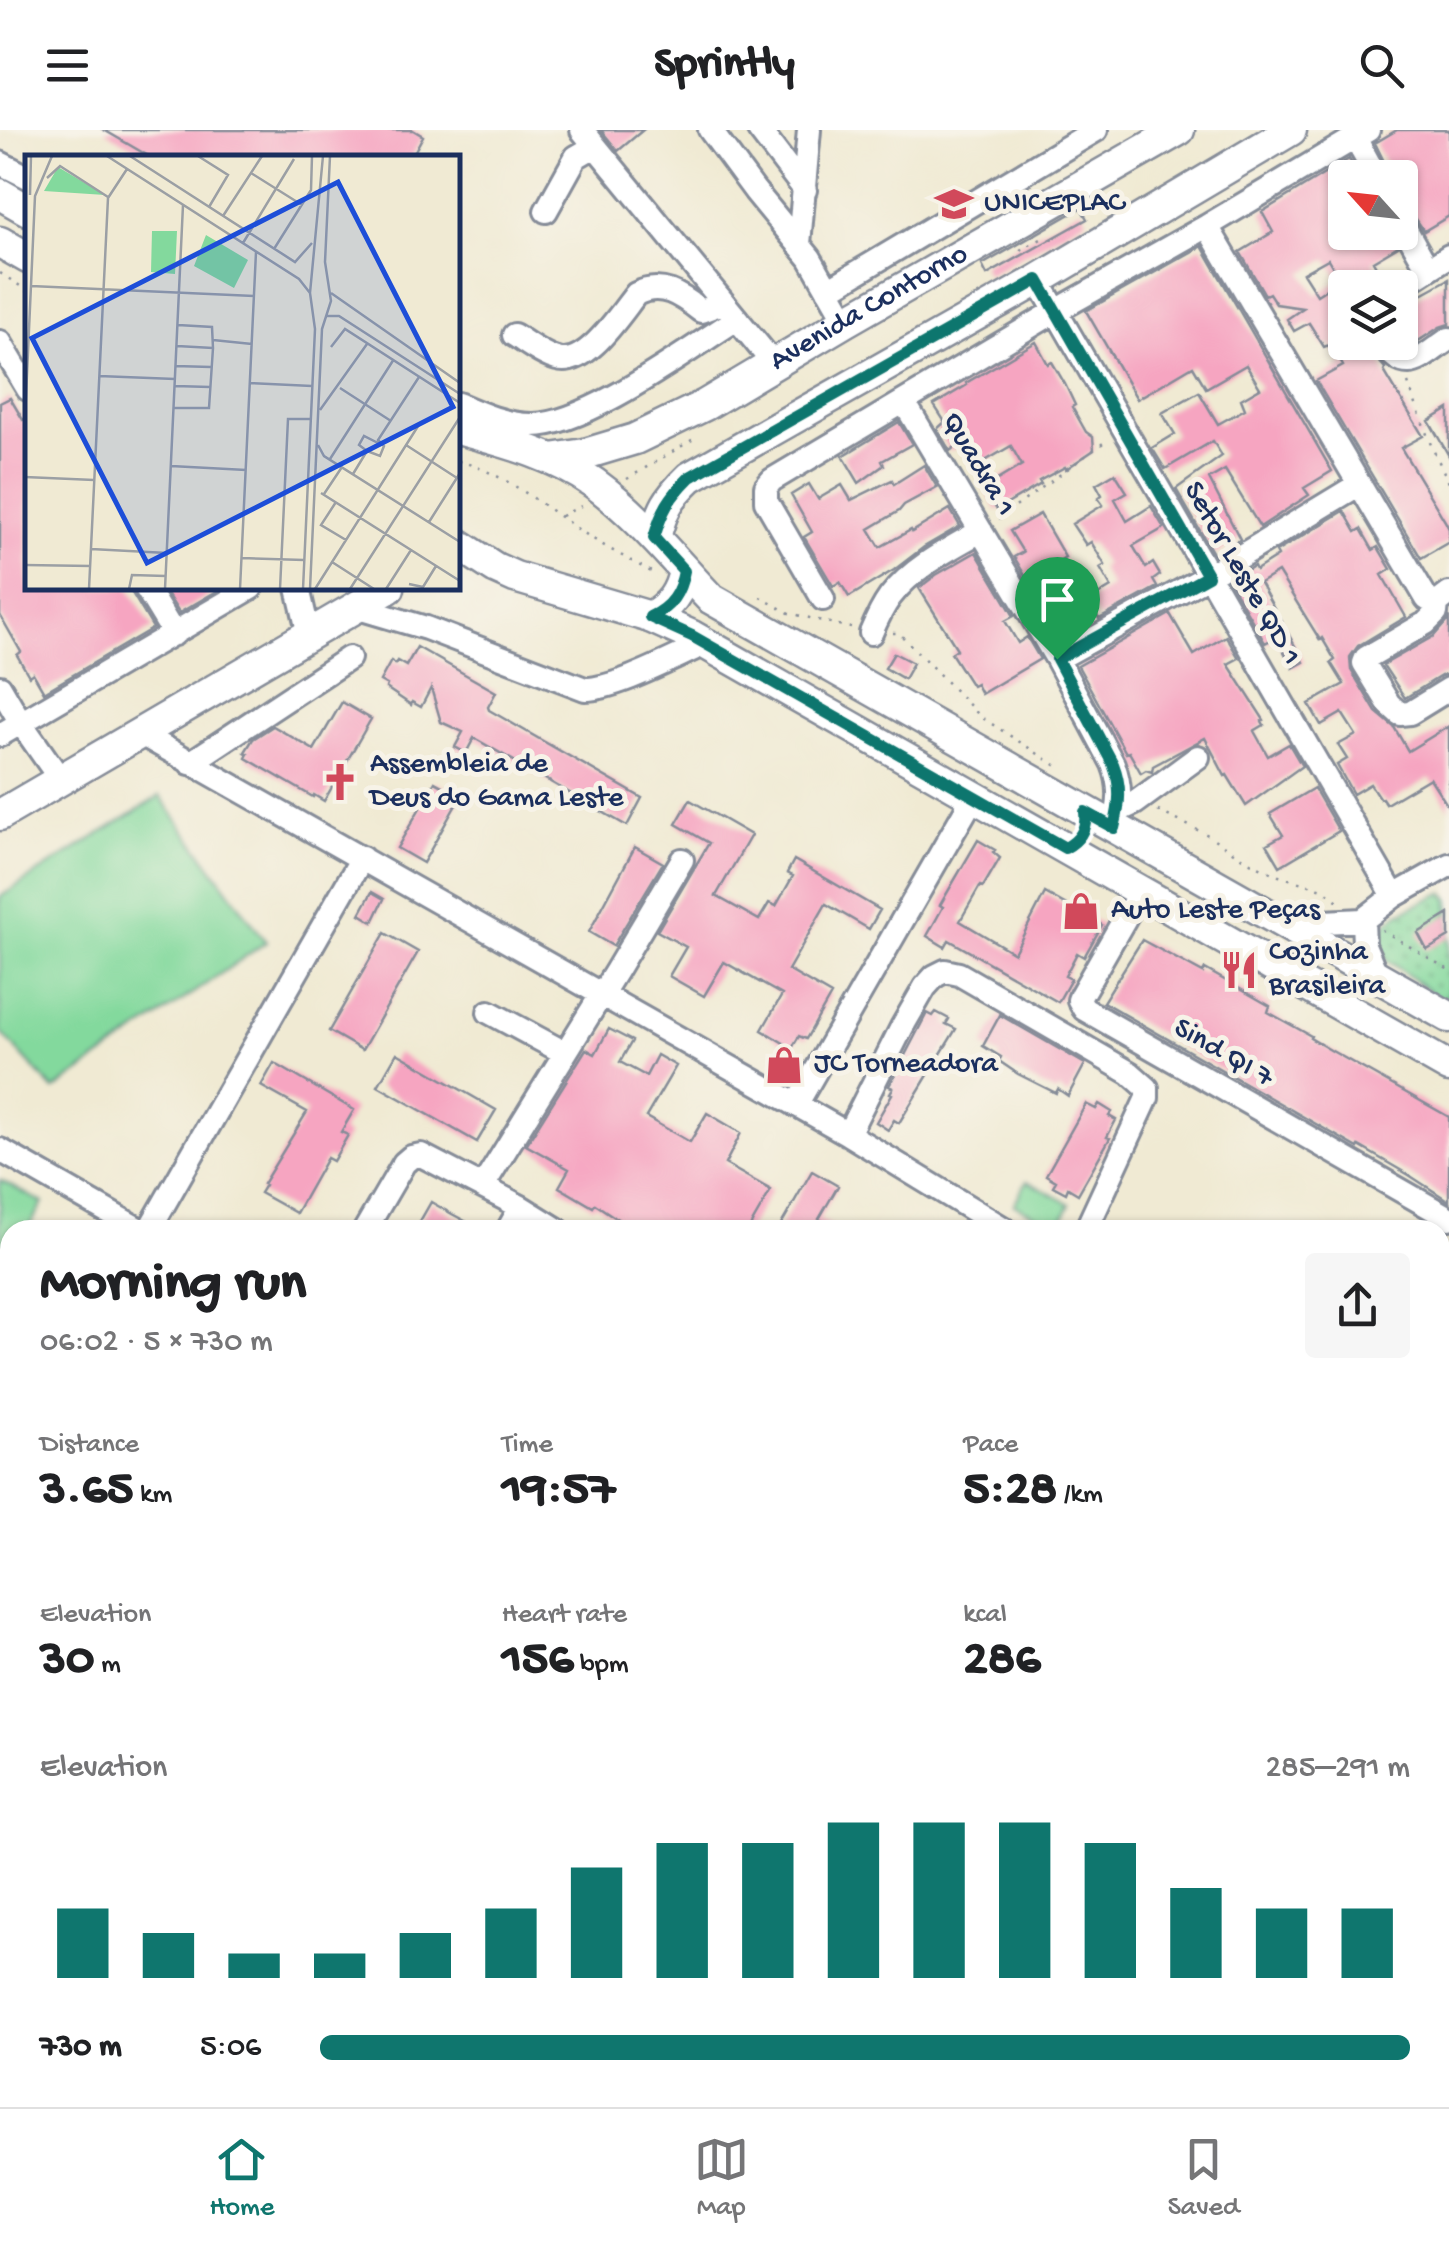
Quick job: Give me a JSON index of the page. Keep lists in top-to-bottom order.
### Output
{
  "streets": {
    "main road": ["Avenida Contorno"],
    "street": ["Quadra 1", "Setor Leste QD 1", "Sind QI 7"]
  },
  "crossings": [
    ["Avenida Contorno", "Setor Leste QD 1"]
  ],
  "places": {
    "school or university": ["UNICEPLAC"],
    "church": ["Assembleia de Deus do Gama Leste"],
    "shop": ["Auto Leste Peças", "JC Torneadora"],
    "restaurant": ["Cozinha Brasileira"]
  },
  "north": "top left",
  "page": {
    "header": "Sprintly",
    "heading": ["Morning run", "06:02 · 5 × 730 m"],
    "stats": [
      ["Distance", "3.65 km"],
      ["Time", "19:57"],
      ["Pace", "5:28 /km"],
      ["Elevation", "30 m"],
      ["Heart rate", "156 bpm"],
      ["kcal", "286"]
    ],
    "chart": ["Elevation", "285–291 m"],
    "list": [
      {
        "name": "730 m",
        "note": "5:06"
      }
    ],
    "tabs": ["Home", "Map", "Saved"]
  }
}
